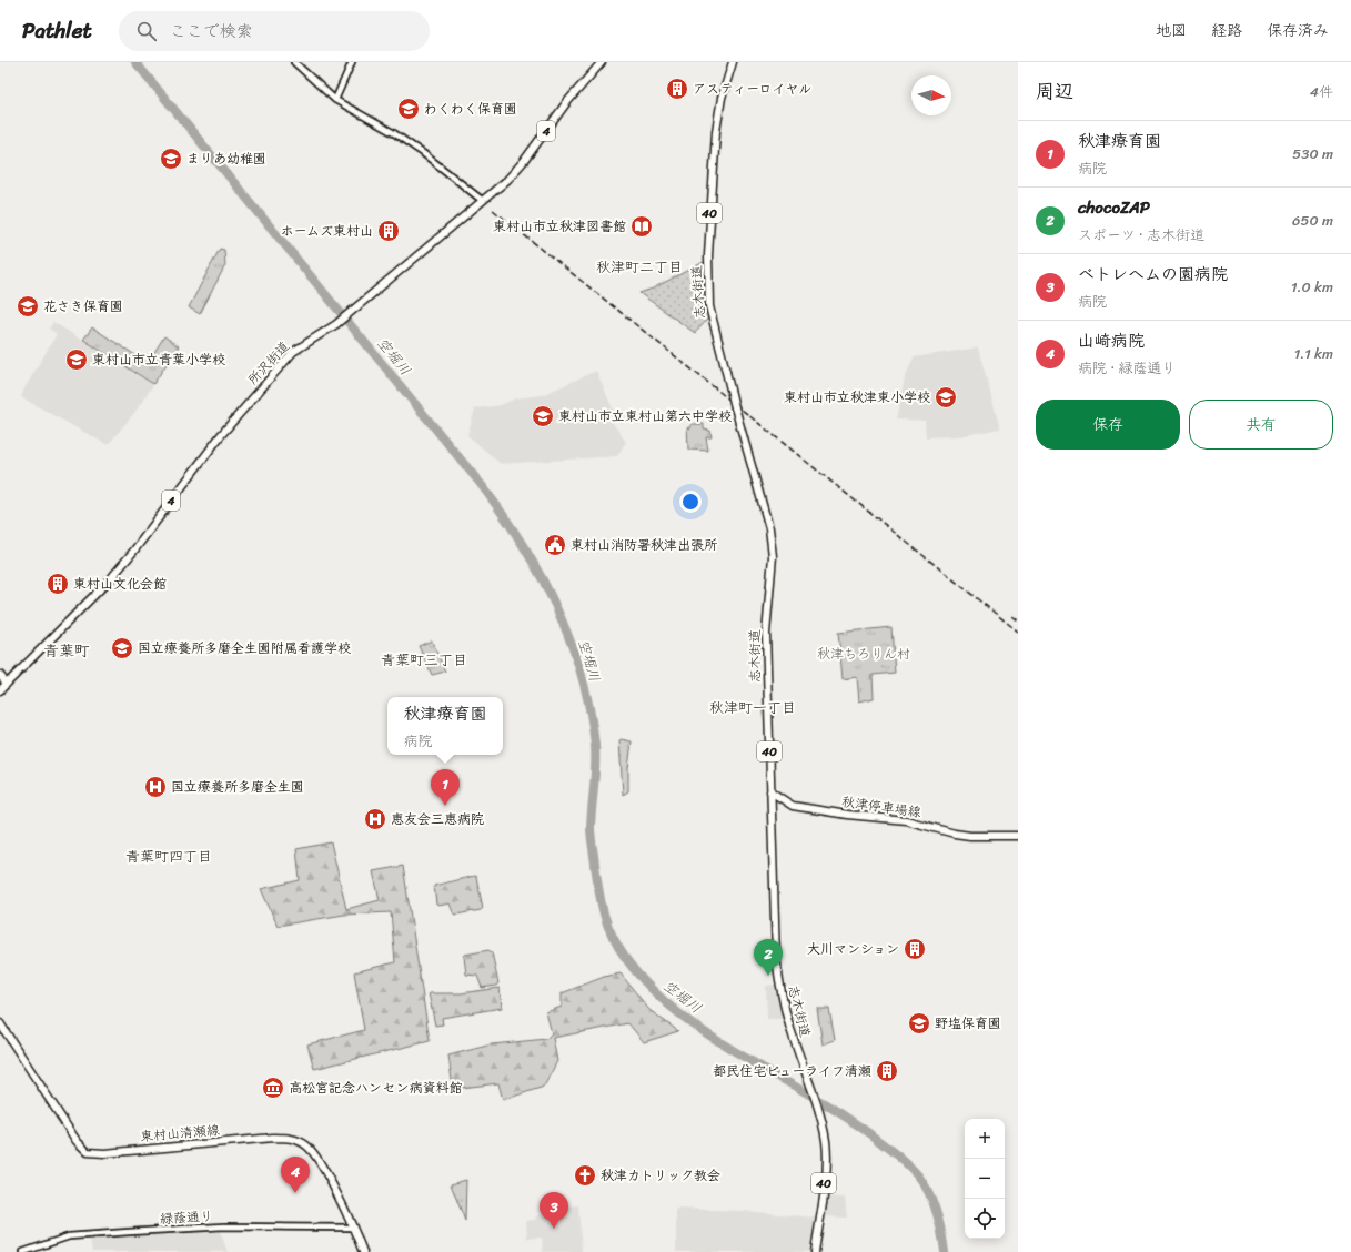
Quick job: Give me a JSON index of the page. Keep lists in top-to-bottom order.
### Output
{
  "streets": {
    "main road": [
      "4",
      "40",
      "志木街道",
      "所沢街道",
      "秋津停車場線",
      "東村山清瀬線"
    ],
    "street": ["緑蔭通り"]
  },
  "crossings": [
    ["志木街道", "秋津停車場線"],
    ["東村山清瀬線", "緑蔭通り"]
  ],
  "districts": [
    "秋津町二丁目",
    "青葉町",
    "青葉町三丁目",
    "秋津町一丁目",
    "青葉町四丁目"
  ],
  "water": ["空堀川"],
  "parks": ["秋津ちろりん村"],
  "places": {
    "building": [
      "アスティーロイヤル",
      "ホームズ東村山",
      "東村山文化会館",
      "大川マンション",
      "都民住宅ビューライフ清瀬"
    ],
    "school or university": [
      "わくわく保育園",
      "まりあ幼稚園",
      "花さき保育園",
      "東村山市立青葉小学校",
      "東村山市立秋津東小学校",
      "東村山市立東村山第六中学校",
      "国立療養所多磨全生園附属看護学校",
      "野塩保育園"
    ],
    "library": ["東村山市立秋津図書館"],
    "public building": ["東村山消防署秋津出張所"],
    "hospital": ["国立療養所多磨全生園", "恵友会三恵病院"],
    "museum": ["高松宮記念ハンセン病資料館"],
    "church": ["秋津カトリック教会"]
  },
  "north": "right",
  "page": {
    "header": "Pathlet",
    "search": "ここで検索",
    "nav": ["地図", "経路", "保存済み"],
    "heading": ["周辺", "4件"],
    "list": [
      {
        "mark": "1",
        "name": "秋津療育園",
        "note": "病院",
        "value": "530 m"
      },
      {
        "mark": "2",
        "name": "chocoZAP",
        "note": "スポーツ · 志木街道",
        "value": "650 m"
      },
      {
        "mark": "3",
        "name": "ベトレヘムの園病院",
        "note": "病院",
        "value": "1.0 km"
      },
      {
        "mark": "4",
        "name": "山崎病院",
        "note": "病院 · 緑蔭通り",
        "value": "1.1 km"
      }
    ],
    "buttons": ["保存", "共有"],
    "popup": ["秋津療育園", "病院"],
    "pins": [
      "1",
      "2",
      "4",
      "3"
    ],
    "map_buttons": ["+", "−"]
  }
}
